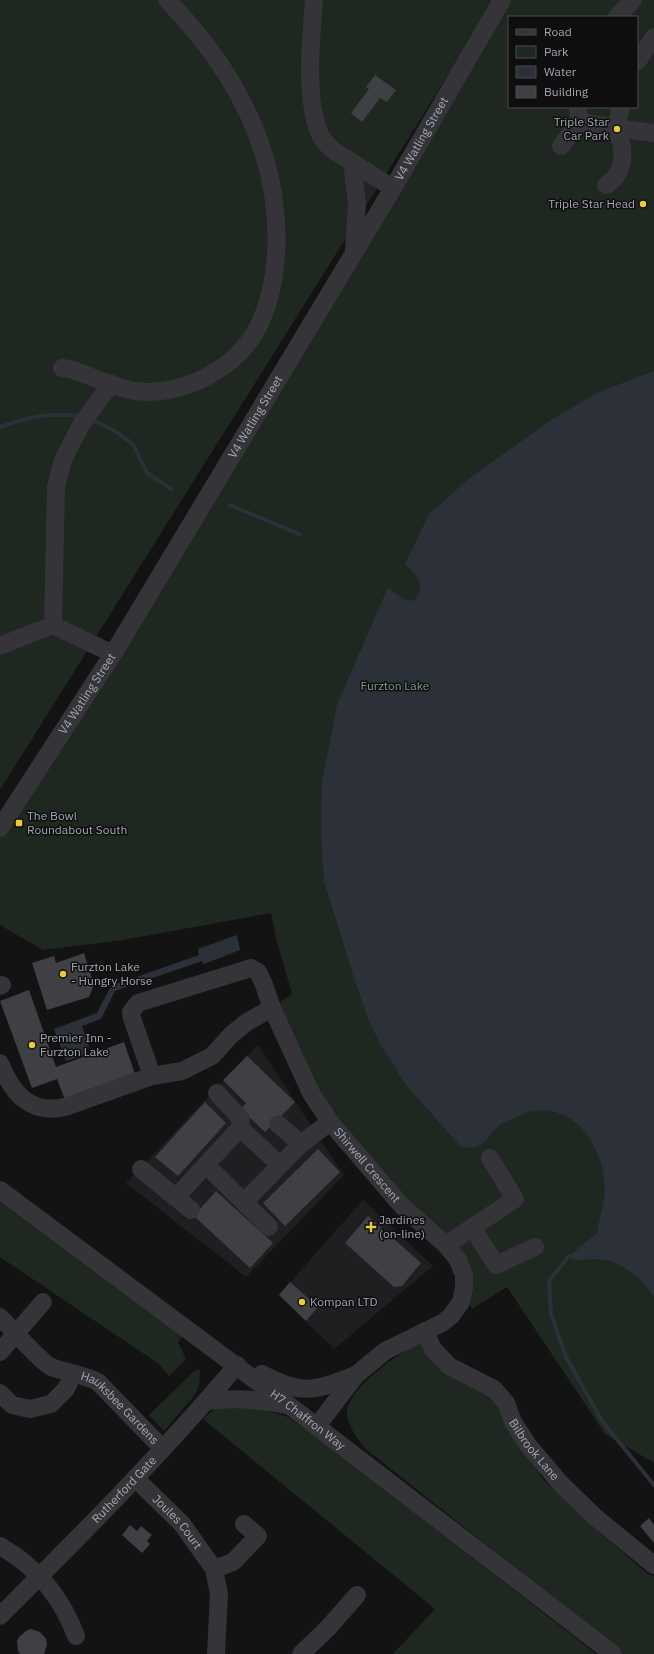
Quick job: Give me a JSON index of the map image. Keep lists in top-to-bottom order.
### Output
{
  "streets": {
    "street": [
      "V4 Watling Street",
      "Shirwell Crescent",
      "Hauksbee Gardens",
      "H7 Chaffron Way",
      "Bilbrook Lane",
      "Rutherford Gate",
      "Joules Court"
    ]
  },
  "crossings": [
    ["Shirwell Crescent", "H7 Chaffron Way"],
    ["Shirwell Crescent", "Bilbrook Lane"],
    ["Shirwell Crescent", "Rutherford Gate"],
    ["Hauksbee Gardens", "Rutherford Gate"],
    ["H7 Chaffron Way", "Rutherford Gate"],
    ["Rutherford Gate", "Joules Court"]
  ],
  "parks": ["Furzton Lake"],
  "places": {
    "other": [
      "Triple Star Car Park",
      "Triple Star Head",
      "Furzton Lake - Hungry Horse",
      "Premier Inn - Furzton Lake",
      "Kompan LTD"
    ],
    "transit": ["The Bowl Roundabout South"],
    "health": ["Jardines (on-line)"]
  },
  "legend": [
    "Road",
    "Park",
    "Water",
    "Building"
  ]
}
